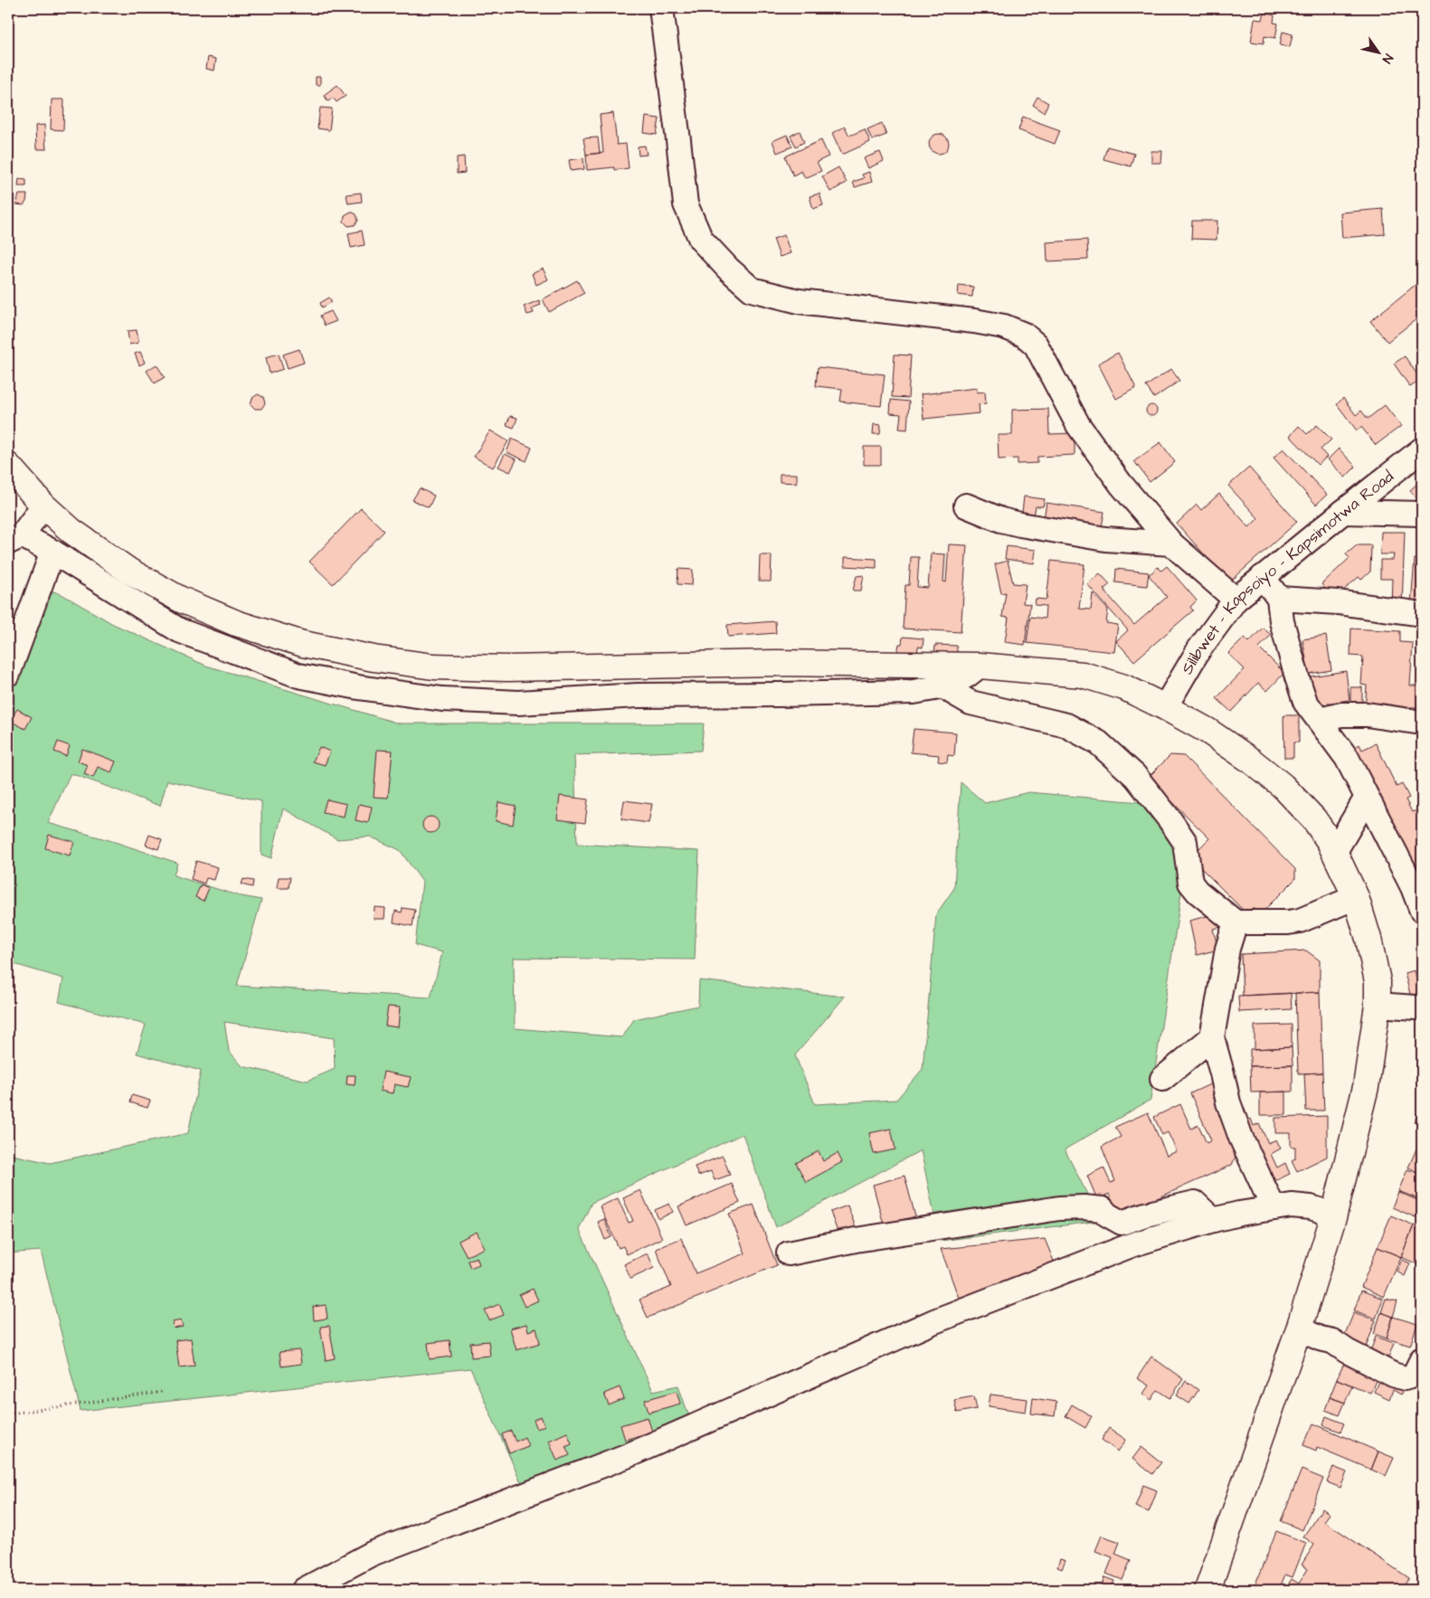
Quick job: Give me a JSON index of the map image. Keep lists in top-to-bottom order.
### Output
{
  "streets": {
    "street": ["Silibwet - Kapsoiyo - Kapsimotwa Road"]
  },
  "north": "bottom right"
}
